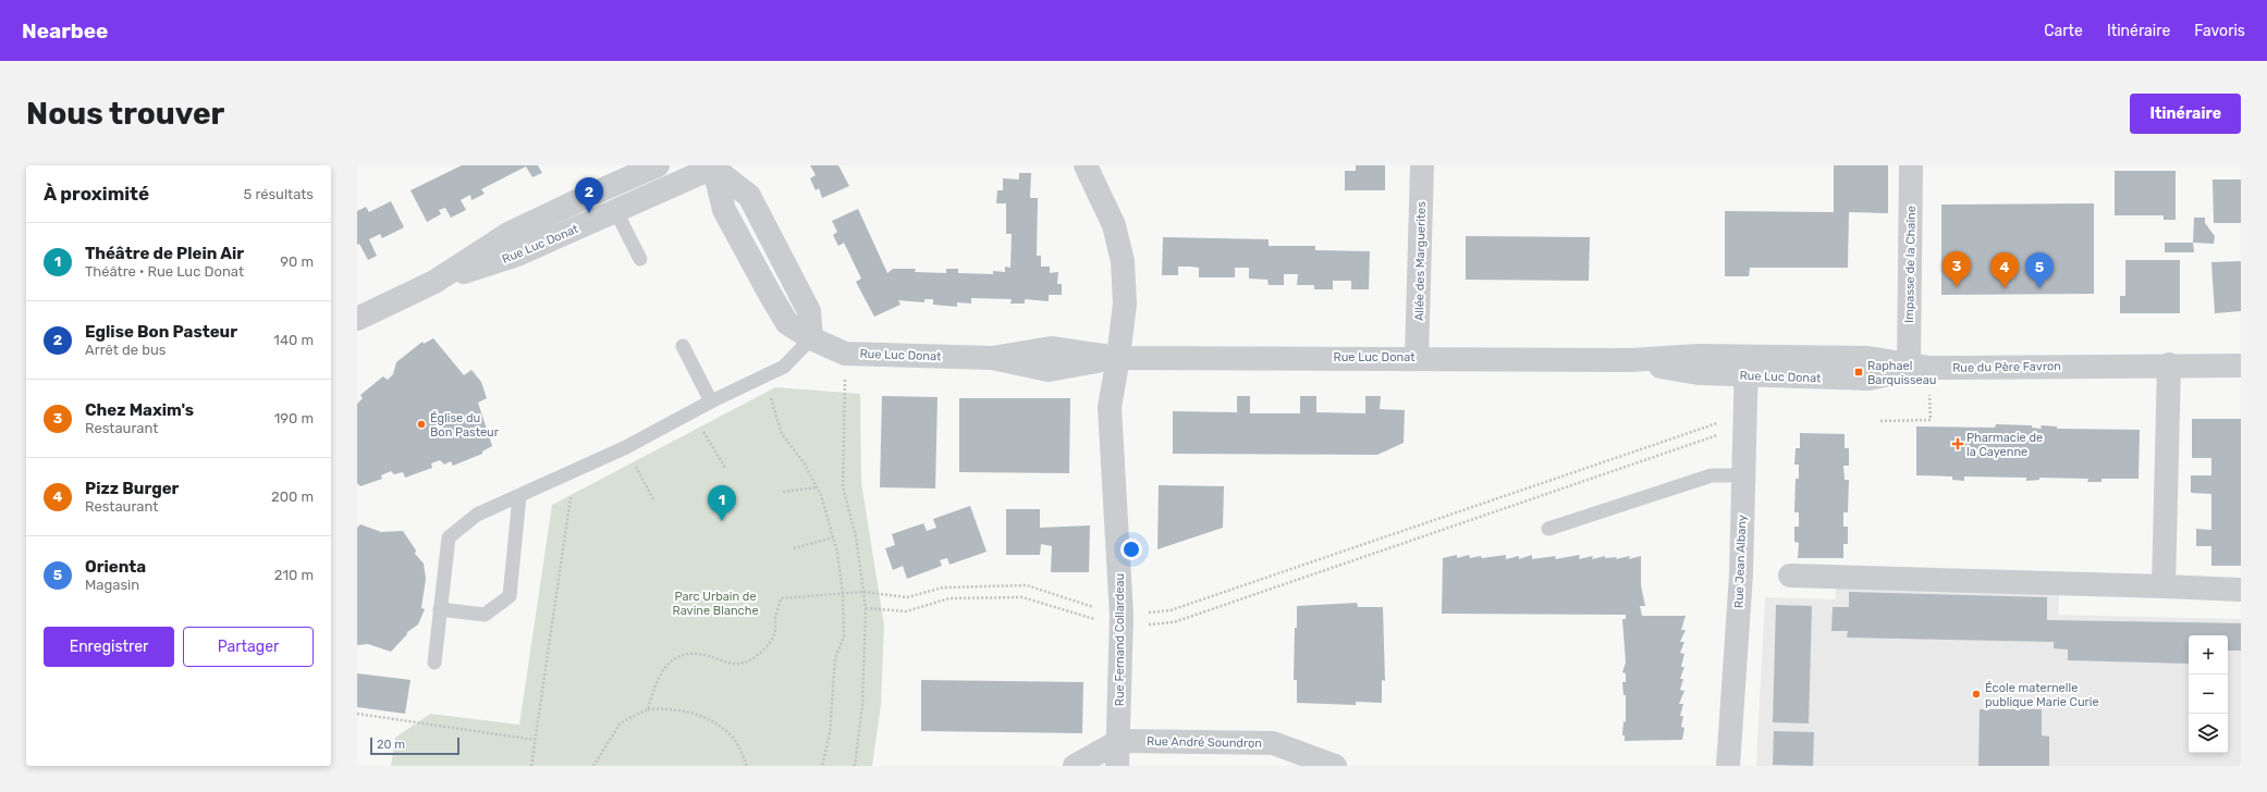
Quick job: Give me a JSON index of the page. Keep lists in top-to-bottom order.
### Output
{
  "streets": {
    "street": [
      "Rue Luc Donat",
      "Allée des Marguerites",
      "Impasse de la Chaîne",
      "Rue du Père Favron",
      "Rue Jean Albany",
      "Rue Fernand Collardeau",
      "Rue André Soundron"
    ]
  },
  "crossings": [
    ["Rue Luc Donat", "Allée des Marguerites"],
    ["Rue Luc Donat", "Impasse de la Chaîne"],
    ["Rue Luc Donat", "Rue du Père Favron"],
    ["Rue Luc Donat", "Rue Jean Albany"],
    ["Rue Luc Donat", "Rue Fernand Collardeau"],
    ["Impasse de la Chaîne", "Rue du Père Favron"],
    ["Rue Fernand Collardeau", "Rue André Soundron"]
  ],
  "parks": ["Parc Urbain de Ravine Blanche"],
  "places": {
    "transit": ["Raphael Barquisseau"],
    "other": ["Église du Bon Pasteur", "École maternelle publique Marie Curie"],
    "health": ["Pharmacie de la Cayenne"]
  },
  "scale_bar": "20 m",
  "page": {
    "header": "Nearbee",
    "nav": ["Carte", "Itinéraire", "Favoris"],
    "buttons": [
      "Itinéraire",
      ["Enregistrer", "Partager"]
    ],
    "title": "Nous trouver",
    "heading": ["À proximité", "5 résultats"],
    "pins": [
      "2",
      "3",
      "4",
      "5",
      "1"
    ],
    "list": [
      {
        "mark": "1",
        "name": "Théâtre de Plein Air",
        "note": "Théâtre · Rue Luc Donat",
        "value": "90 m"
      },
      {
        "mark": "2",
        "name": "Eglise Bon Pasteur",
        "note": "Arrêt de bus",
        "value": "140 m"
      },
      {
        "mark": "3",
        "name": "Chez Maxim's",
        "note": "Restaurant",
        "value": "190 m"
      },
      {
        "mark": "4",
        "name": "Pizz Burger",
        "note": "Restaurant",
        "value": "200 m"
      },
      {
        "mark": "5",
        "name": "Orienta",
        "note": "Magasin",
        "value": "210 m"
      }
    ],
    "map_buttons": ["+", "−"],
    "scale": "20 m"
  }
}
